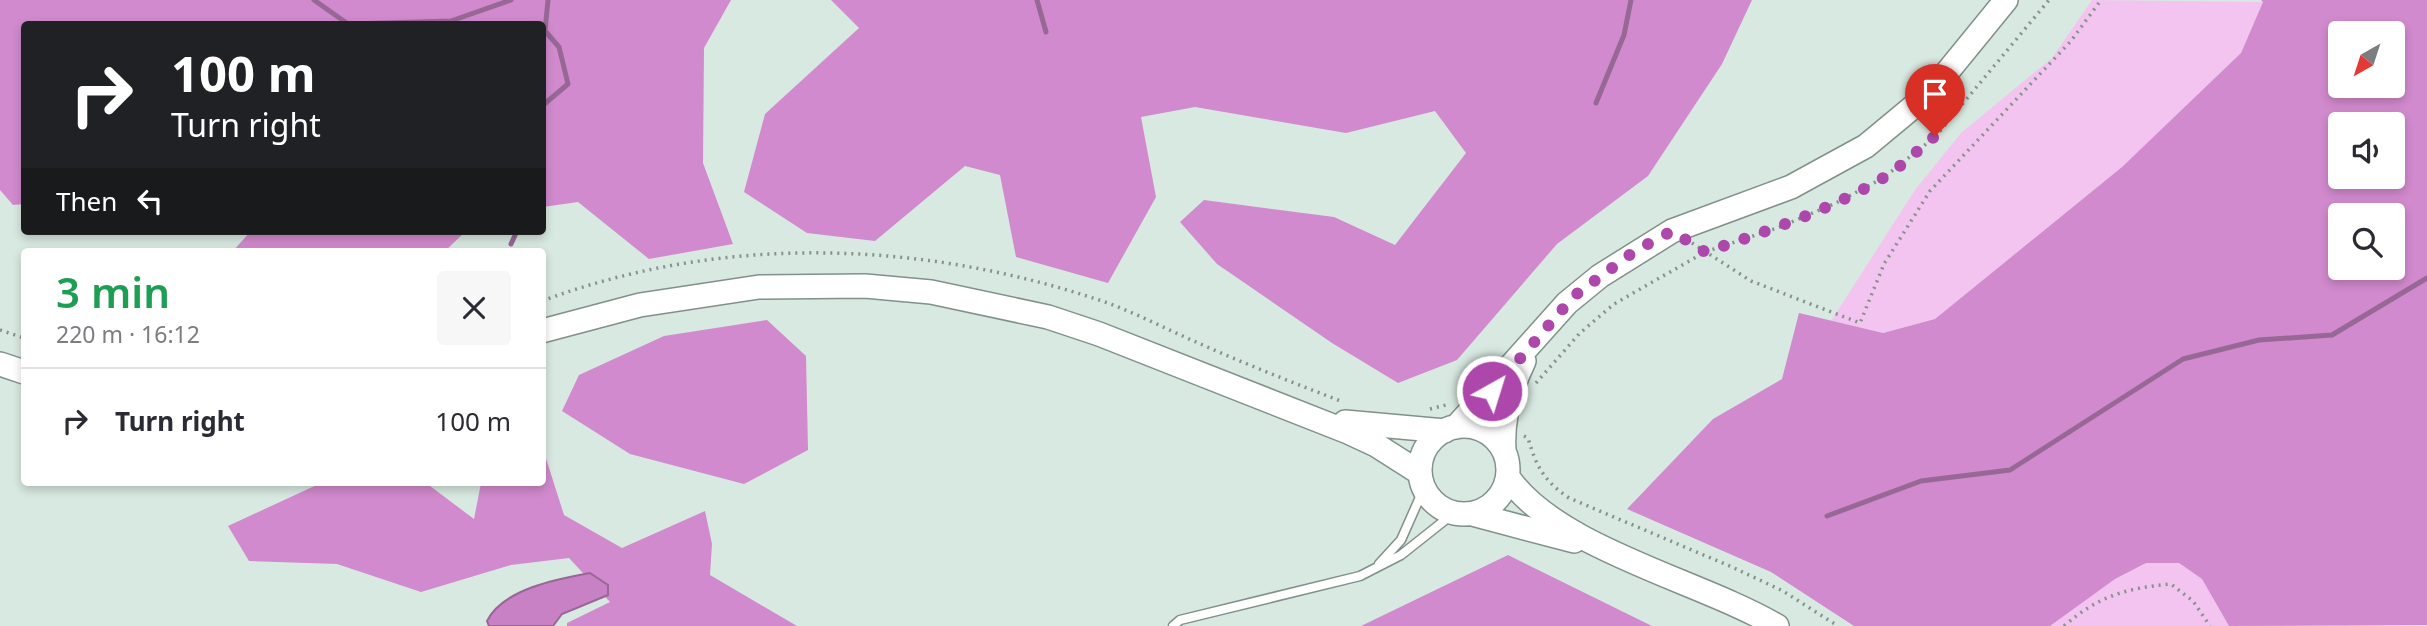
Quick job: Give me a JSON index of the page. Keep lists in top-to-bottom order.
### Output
{
  "north": "bottom left",
  "page": {
    "turn": ["100 m", "Turn right"],
    "then": "Then",
    "heading": ["3 min", "220 m · 16:12"],
    "list": [
      {
        "name": "Turn right",
        "value": "100 m"
      }
    ]
  }
}
